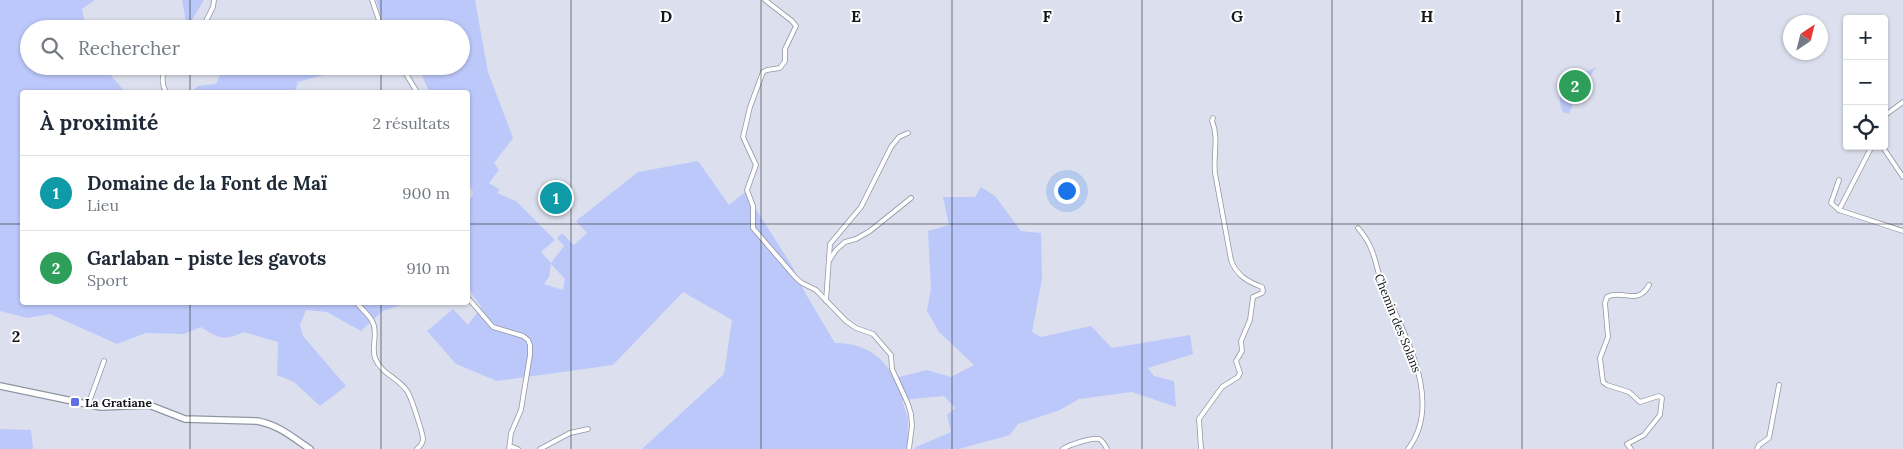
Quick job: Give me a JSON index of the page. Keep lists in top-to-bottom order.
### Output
{
  "streets": {
    "street": ["Chemin des Solans"]
  },
  "places": {
    "transit": ["La Gratiane"]
  },
  "north": "top right",
  "page": {
    "map_buttons": ["+", "−"],
    "search": "Rechercher",
    "pins": ["2", "1"],
    "heading": ["À proximité", "2 résultats"],
    "list": [
      {
        "mark": "1",
        "name": "Domaine de la Font de Maï",
        "note": "Lieu",
        "value": "900 m"
      },
      {
        "mark": "2",
        "name": "Garlaban - piste les gavots",
        "note": "Sport",
        "value": "910 m"
      }
    ]
  },
  "grid": {
    "columns": [
      "D",
      "E",
      "F",
      "G",
      "H",
      "I"
    ],
    "rows": ["2"]
  }
}
